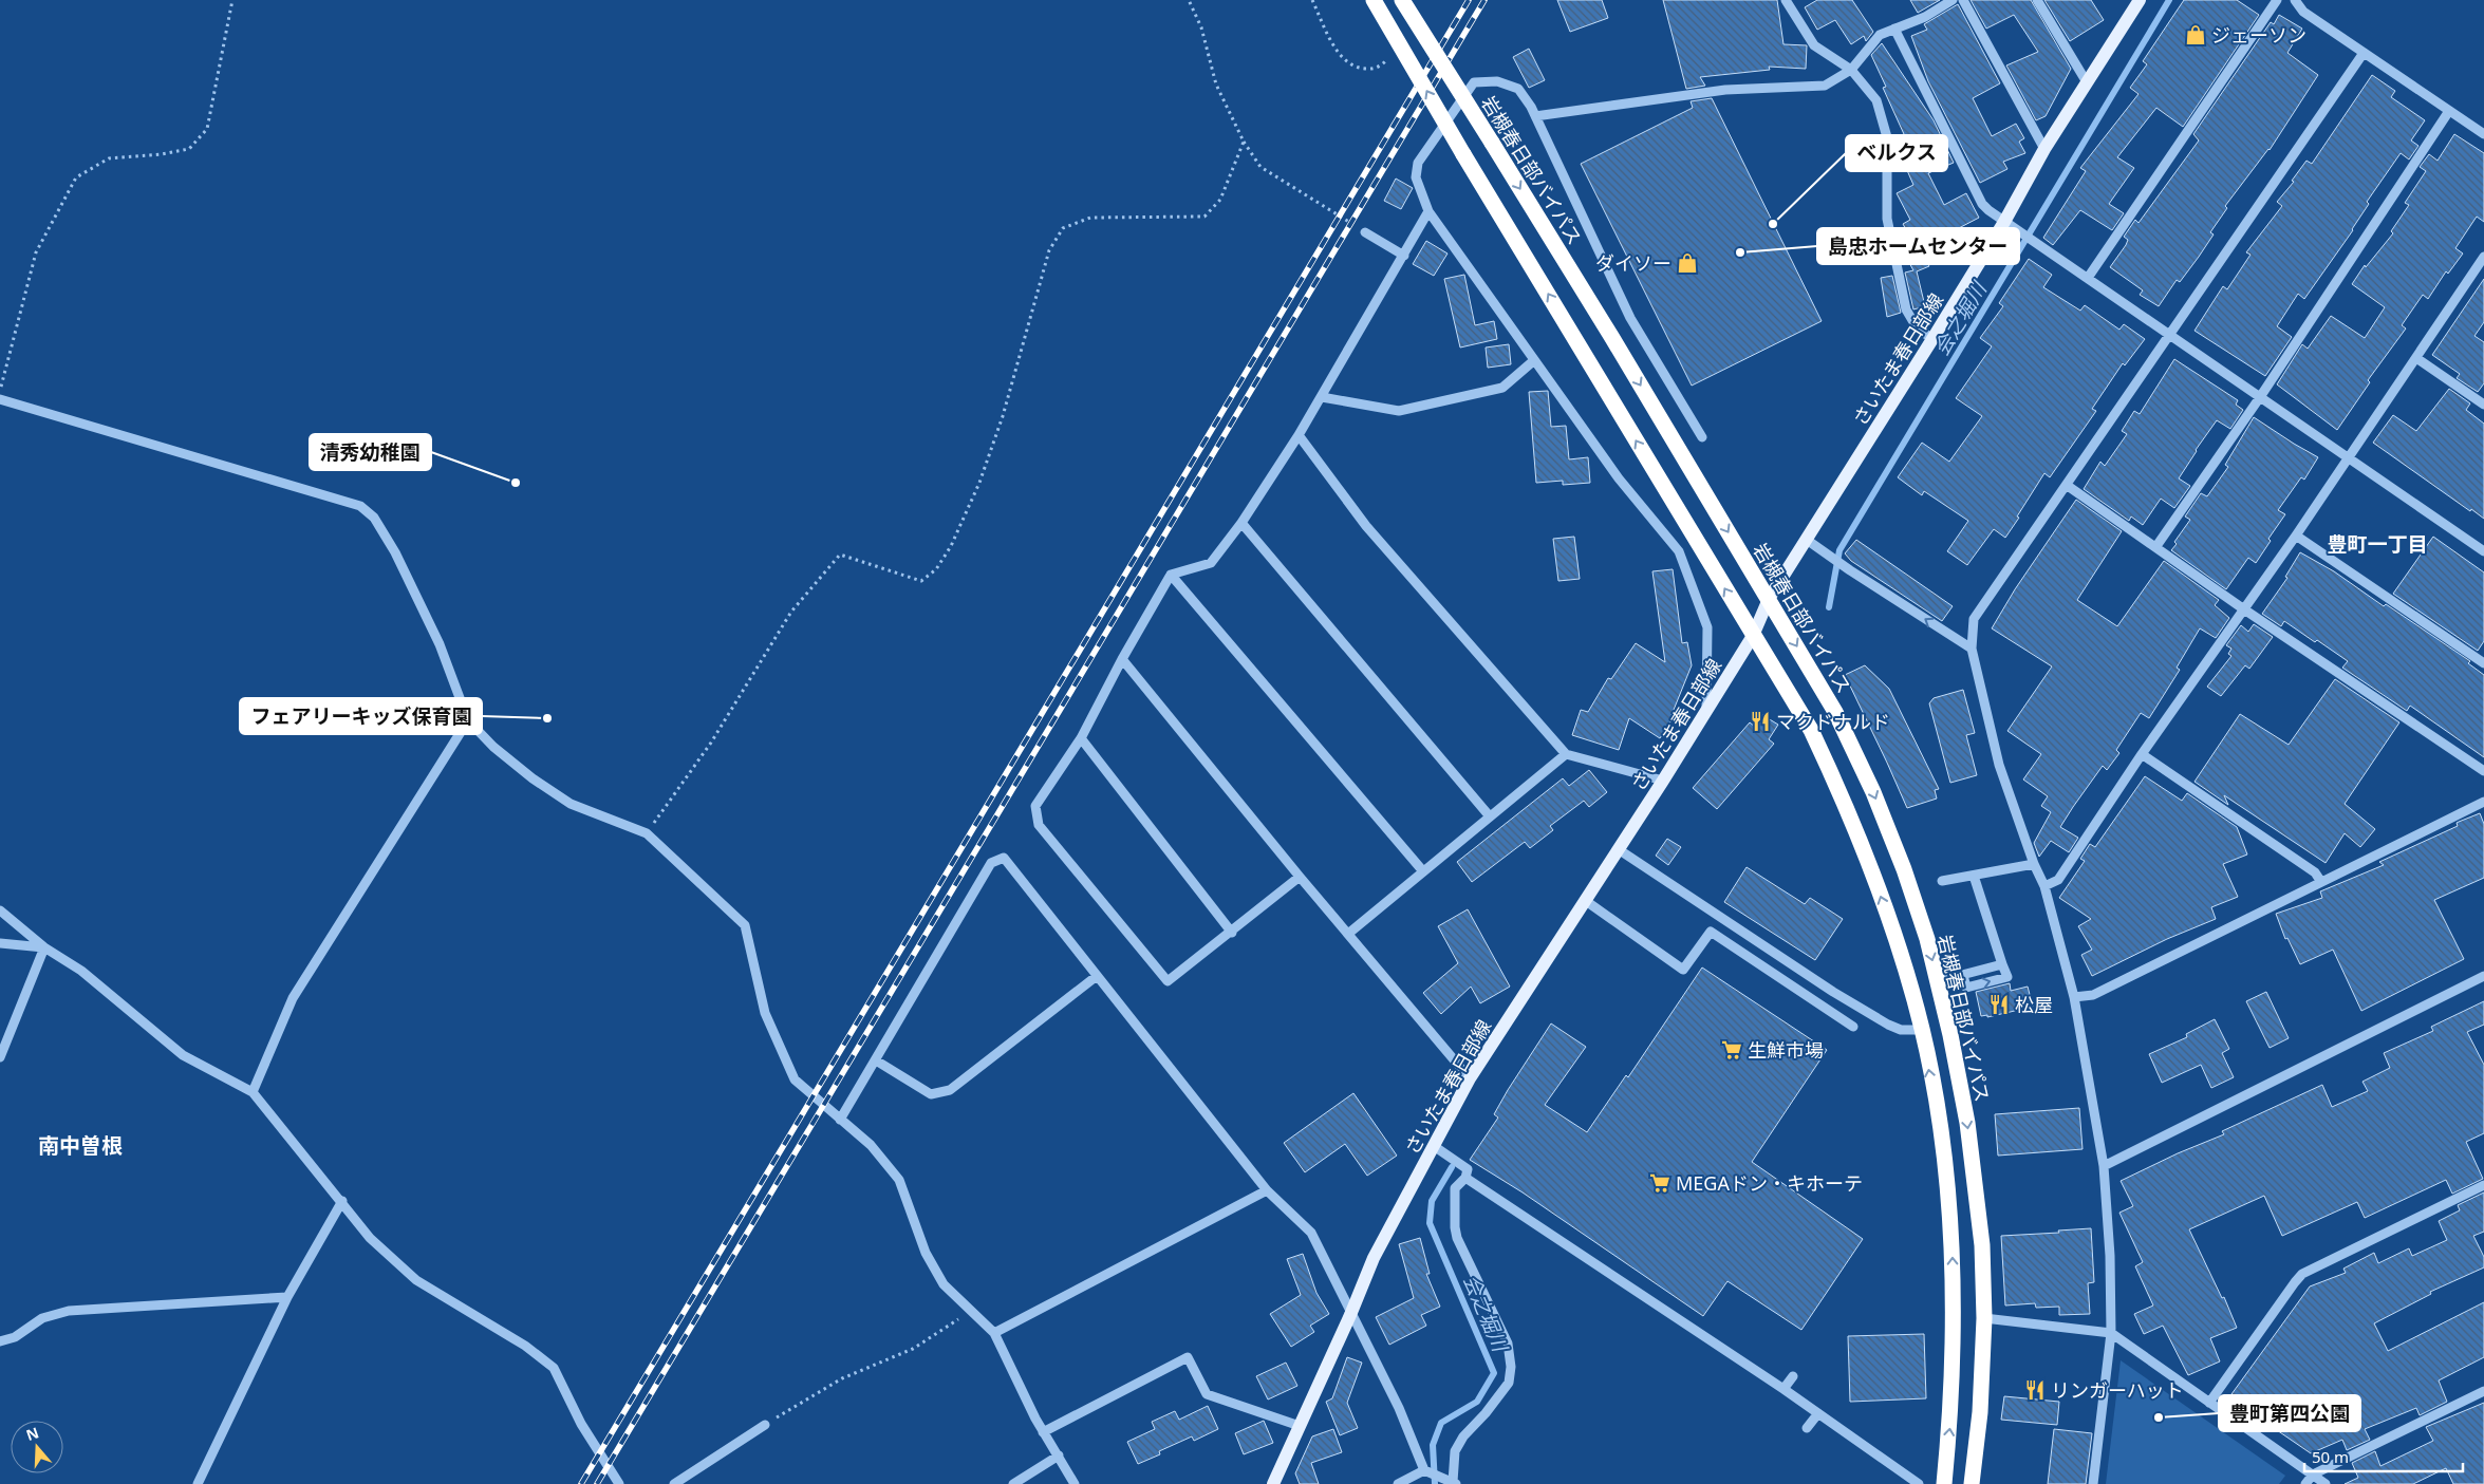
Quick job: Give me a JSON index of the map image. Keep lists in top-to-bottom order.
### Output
{
  "streets": {
    "highway": ["岩槻春日部バイパス"],
    "main road": ["さいたま春日部線"]
  },
  "crossings": [
    ["岩槻春日部バイパス", "さいたま春日部線"]
  ],
  "districts": ["豊町一丁目", "南中曽根"],
  "water": ["会之堀川"],
  "places": {
    "shop": ["ジェーソン", "ダイソー"],
    "other": [
      "ベルクス",
      "島忠ホームセンター",
      "清秀幼稚園",
      "フェアリーキッズ保育園",
      "豊町第四公園"
    ],
    "restaurant": ["マクドナルド", "松屋", "リンガーハット"],
    "supermarket": ["生鮮市場", "MEGAドン・キホーテ"]
  },
  "scale_bar": "50 m",
  "north": "top"
}
